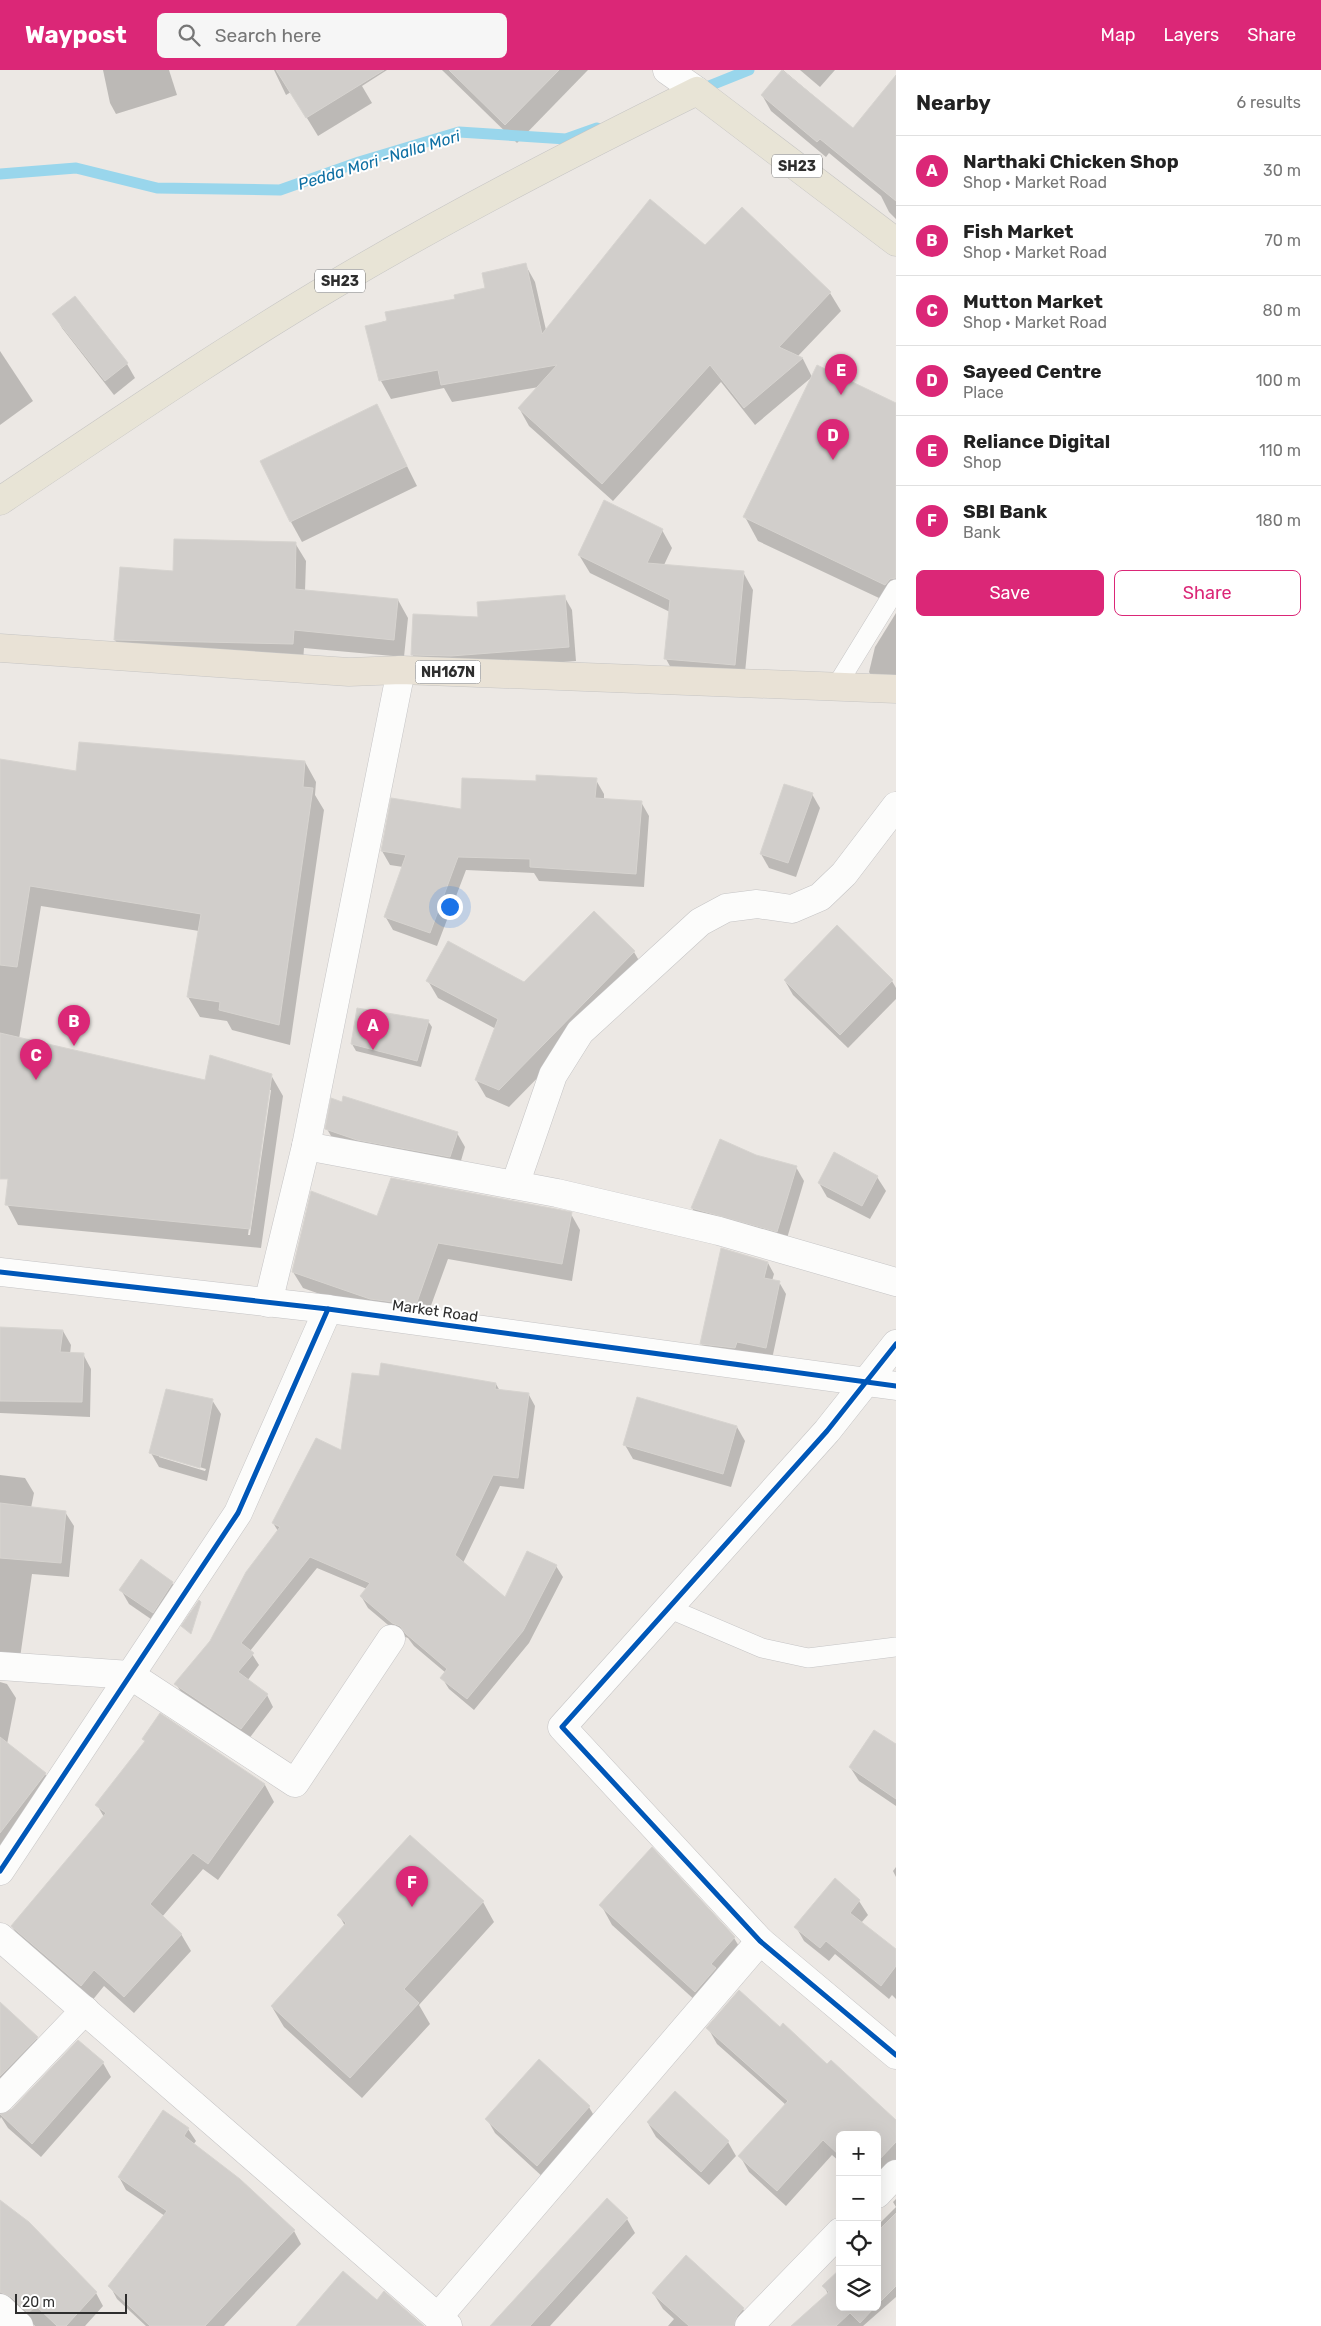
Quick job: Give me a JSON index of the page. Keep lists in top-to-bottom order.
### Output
{
  "streets": {
    "highway": ["NH167N"],
    "main road": ["SH23"],
    "street": ["Market Road"]
  },
  "water": ["Pedda Mori -Nalla Mori"],
  "scale_bar": "20 m",
  "page": {
    "header": "Waypost",
    "search": "Search here",
    "nav": ["Map", "Layers", "Share"],
    "heading": ["Nearby", "6 results"],
    "list": [
      {
        "mark": "A",
        "name": "Narthaki Chicken Shop",
        "note": "Shop · Market Road",
        "value": "30 m"
      },
      {
        "mark": "B",
        "name": "Fish Market",
        "note": "Shop · Market Road",
        "value": "70 m"
      },
      {
        "mark": "C",
        "name": "Mutton Market",
        "note": "Shop · Market Road",
        "value": "80 m"
      },
      {
        "mark": "D",
        "name": "Sayeed Centre",
        "note": "Place",
        "value": "100 m"
      },
      {
        "mark": "E",
        "name": "Reliance Digital",
        "note": "Shop",
        "value": "110 m"
      },
      {
        "mark": "F",
        "name": "SBI Bank",
        "note": "Bank",
        "value": "180 m"
      }
    ],
    "pins": [
      "E",
      "D",
      "B",
      "A",
      "C",
      "F"
    ],
    "buttons": ["Save", "Share"],
    "map_buttons": ["+", "−"],
    "scale": "20 m"
  }
}
